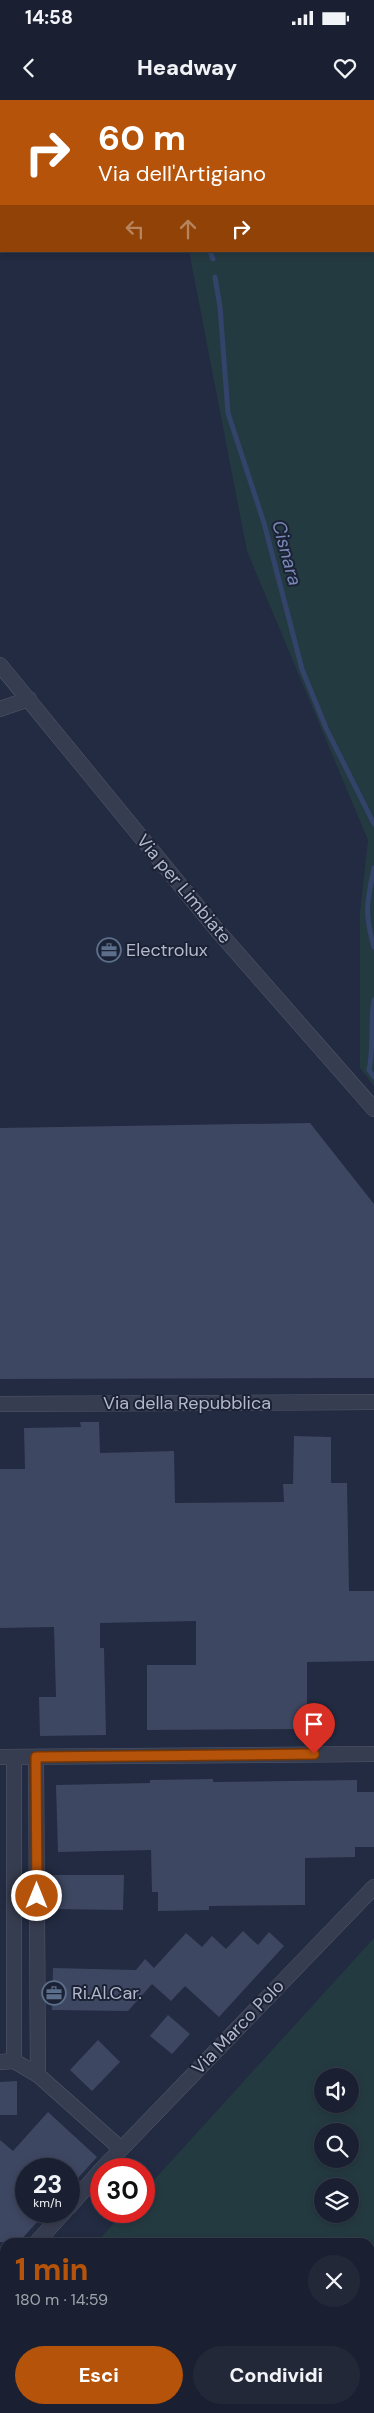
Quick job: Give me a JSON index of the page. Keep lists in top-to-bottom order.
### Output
{
  "streets": {
    "street": ["Via per Limbiate", "Via della Repubblica", "Via Marco Polo"]
  },
  "water": ["Cisnara"],
  "places": {
    "office": ["Electrolux", "Ri.Al.Car."]
  },
  "page": {
    "status": "14:58",
    "header": "Headway",
    "turn": ["60 m", "Via dell'Artigiano"],
    "speed": "23 km/h",
    "limit": "30",
    "heading": ["1 min", "180 m · 14:59"],
    "buttons": ["Esci", "Condividi"]
  }
}
